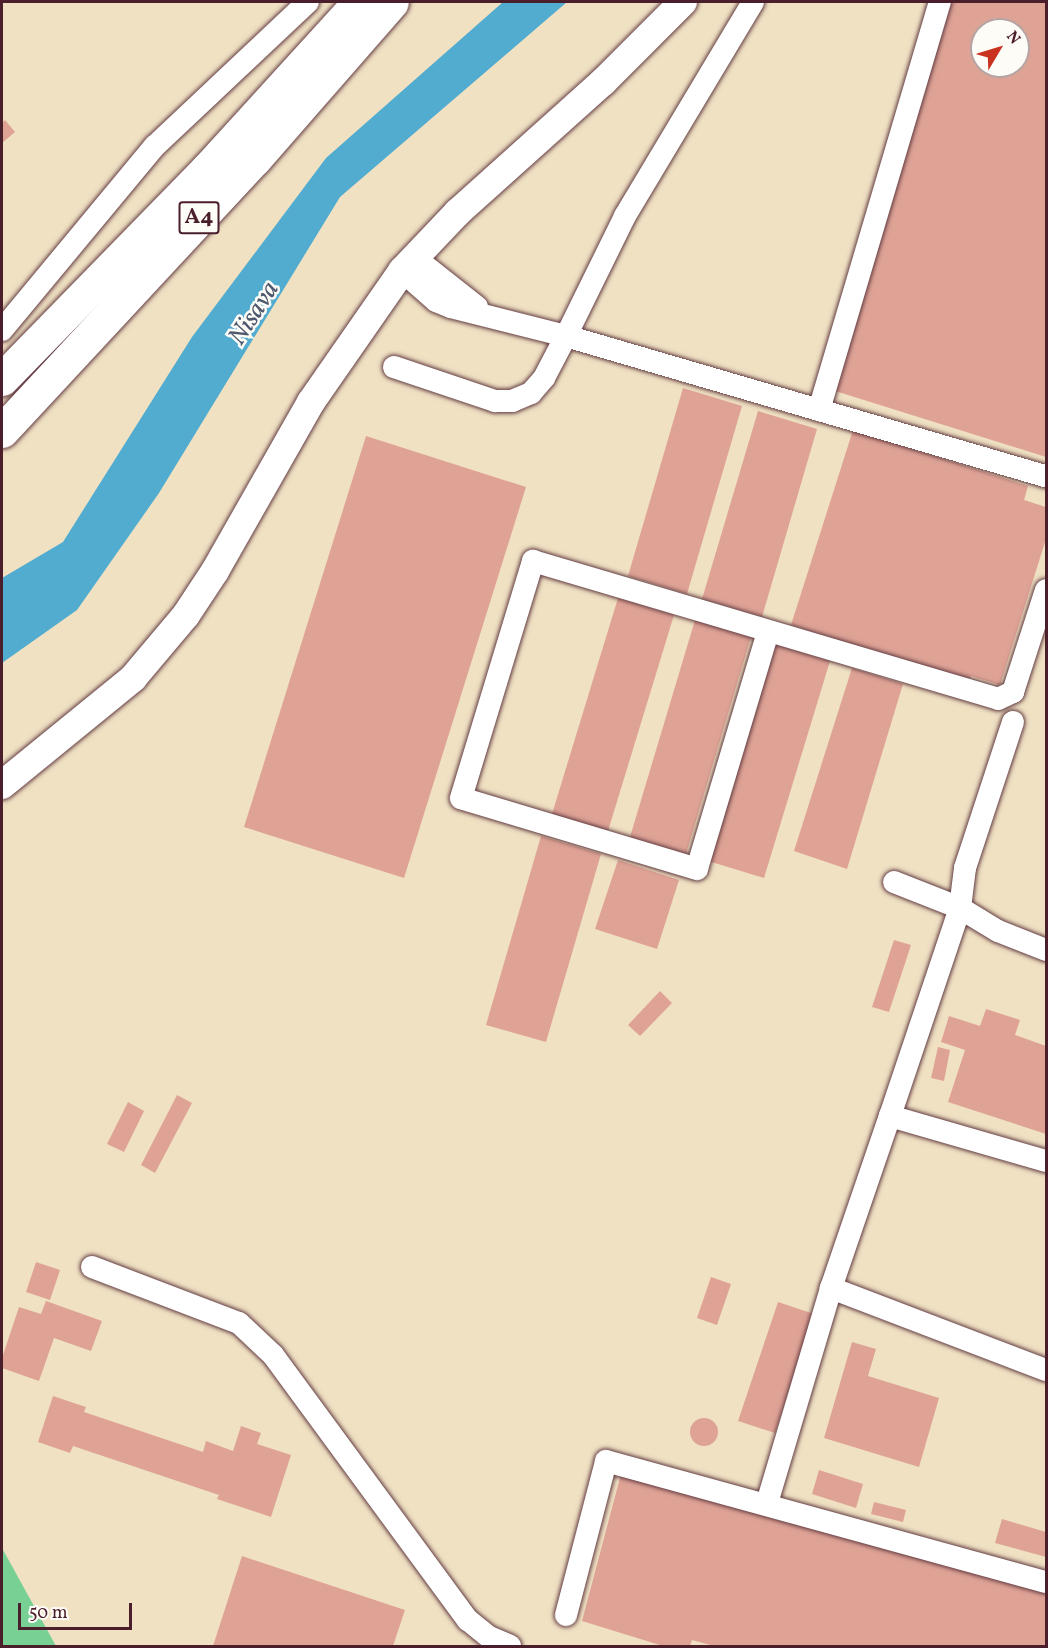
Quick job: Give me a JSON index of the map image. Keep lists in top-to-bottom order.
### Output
{
  "streets": {
    "highway": ["A4"]
  },
  "water": ["Nisava"],
  "scale_bar": "50 m",
  "north": "top right"
}
